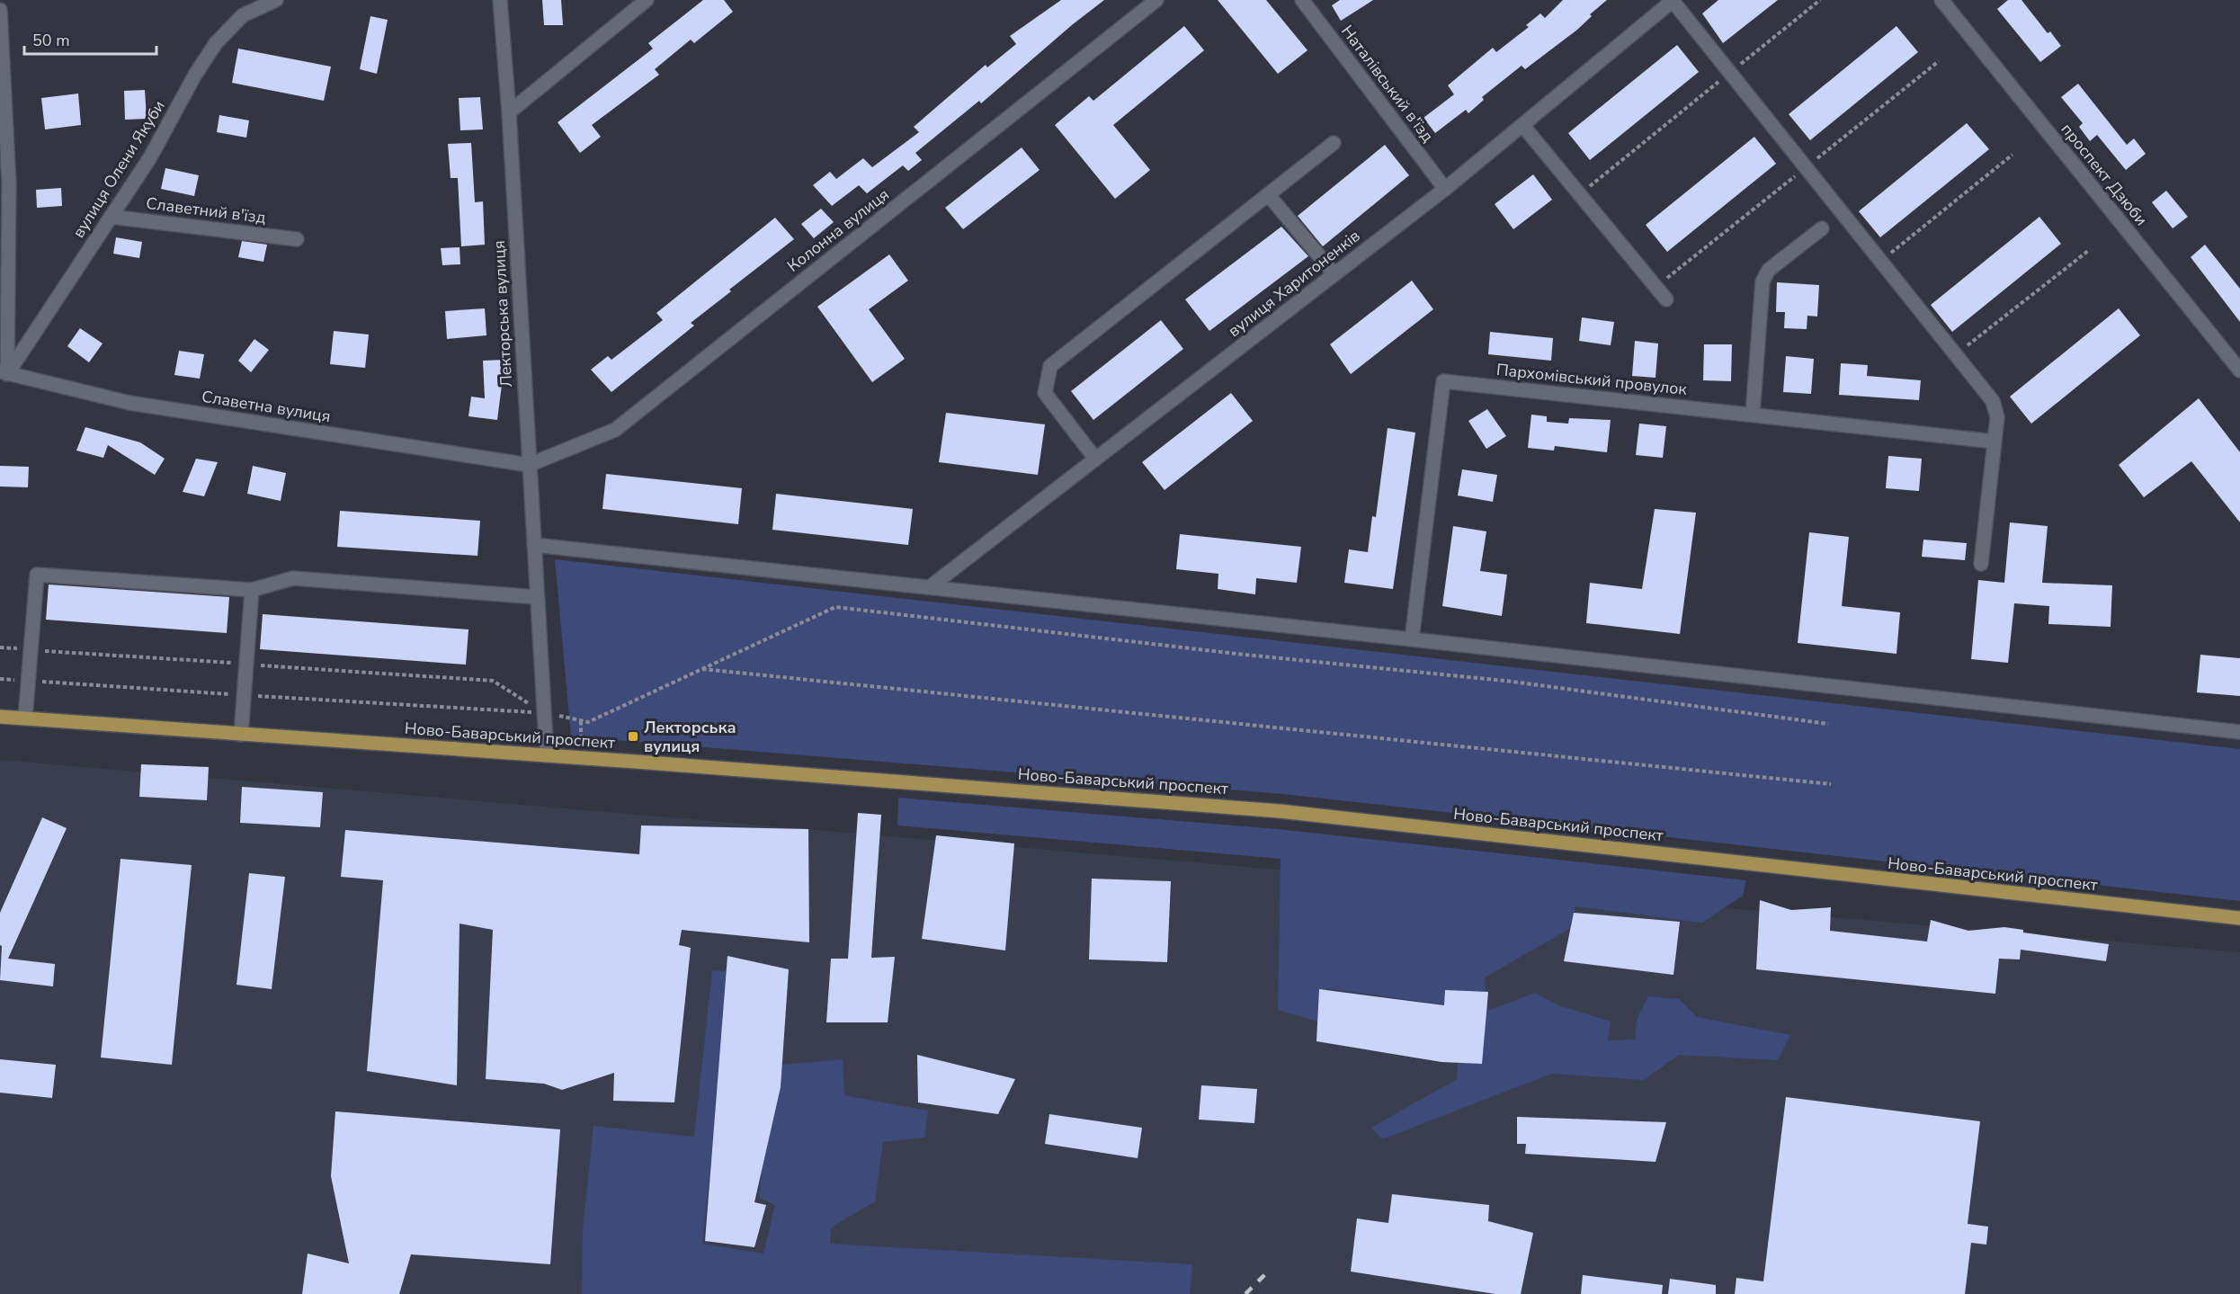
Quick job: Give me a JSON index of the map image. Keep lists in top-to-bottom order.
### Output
{
  "streets": {
    "main road": ["Ново-Баварський проспект"],
    "street": [
      "Наталівський в'їзд",
      "вулиця Олени Якуби",
      "проспект Дзюби",
      "Славетний в'їзд",
      "Колонна вулиця",
      "вулиця Харитоненків",
      "Лекторська вулиця",
      "Пархомівський провулок",
      "Славетна вулиця"
    ]
  },
  "crossings": [
    ["Наталівський в'їзд", "вулиця Харитоненків"],
    ["вулиця Олени Якуби", "Славетний в'їзд"],
    ["вулиця Олени Якуби", "Славетна вулиця"],
    ["Колонна вулиця", "Лекторська вулиця"],
    ["Колонна вулиця", "Славетна вулиця"],
    ["Лекторська вулиця", "Славетна вулиця"],
    ["Лекторська вулиця", "Ново-Баварський проспект"]
  ],
  "places": {
    "transit": ["Лекторська вулиця"]
  },
  "scale_bar": "50 m"
}
